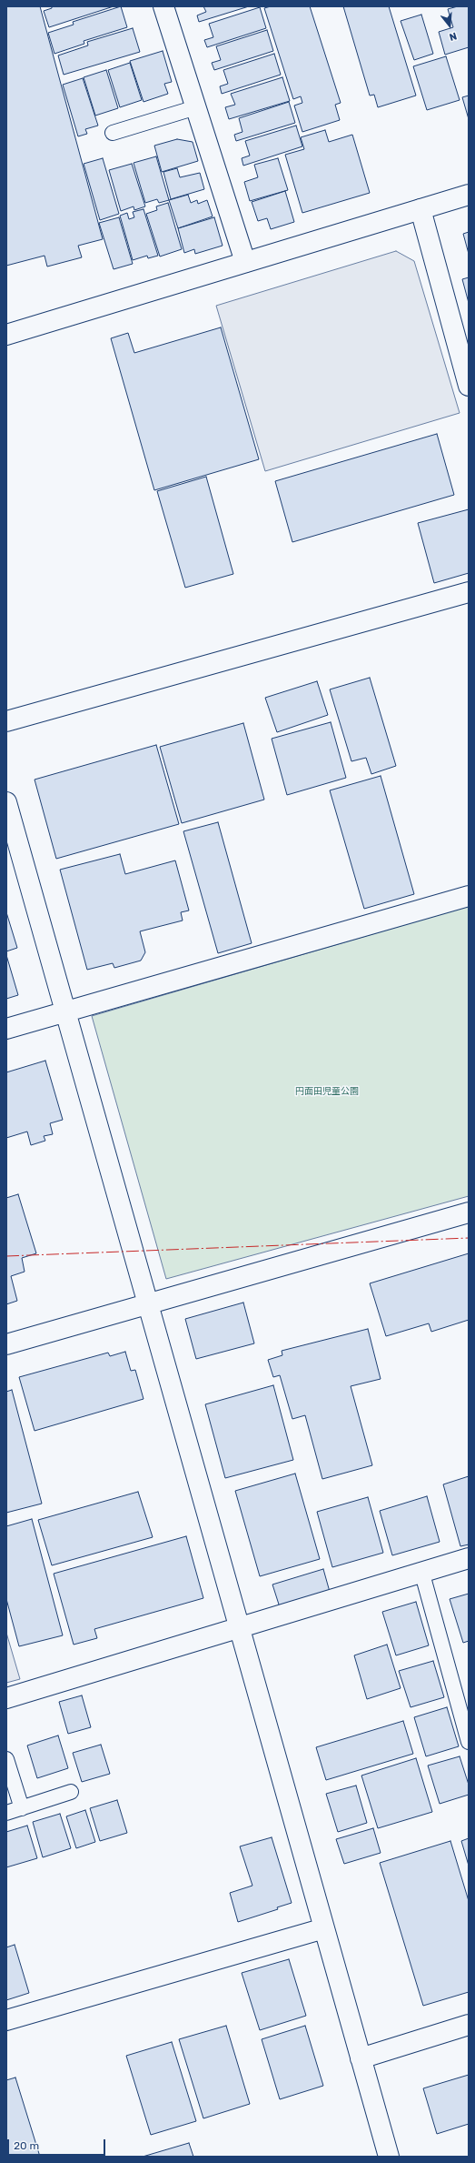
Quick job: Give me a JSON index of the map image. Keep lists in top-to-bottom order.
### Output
{
  "parks": ["円面田児童公園"],
  "scale_bar": "20 m",
  "north": "bottom"
}
